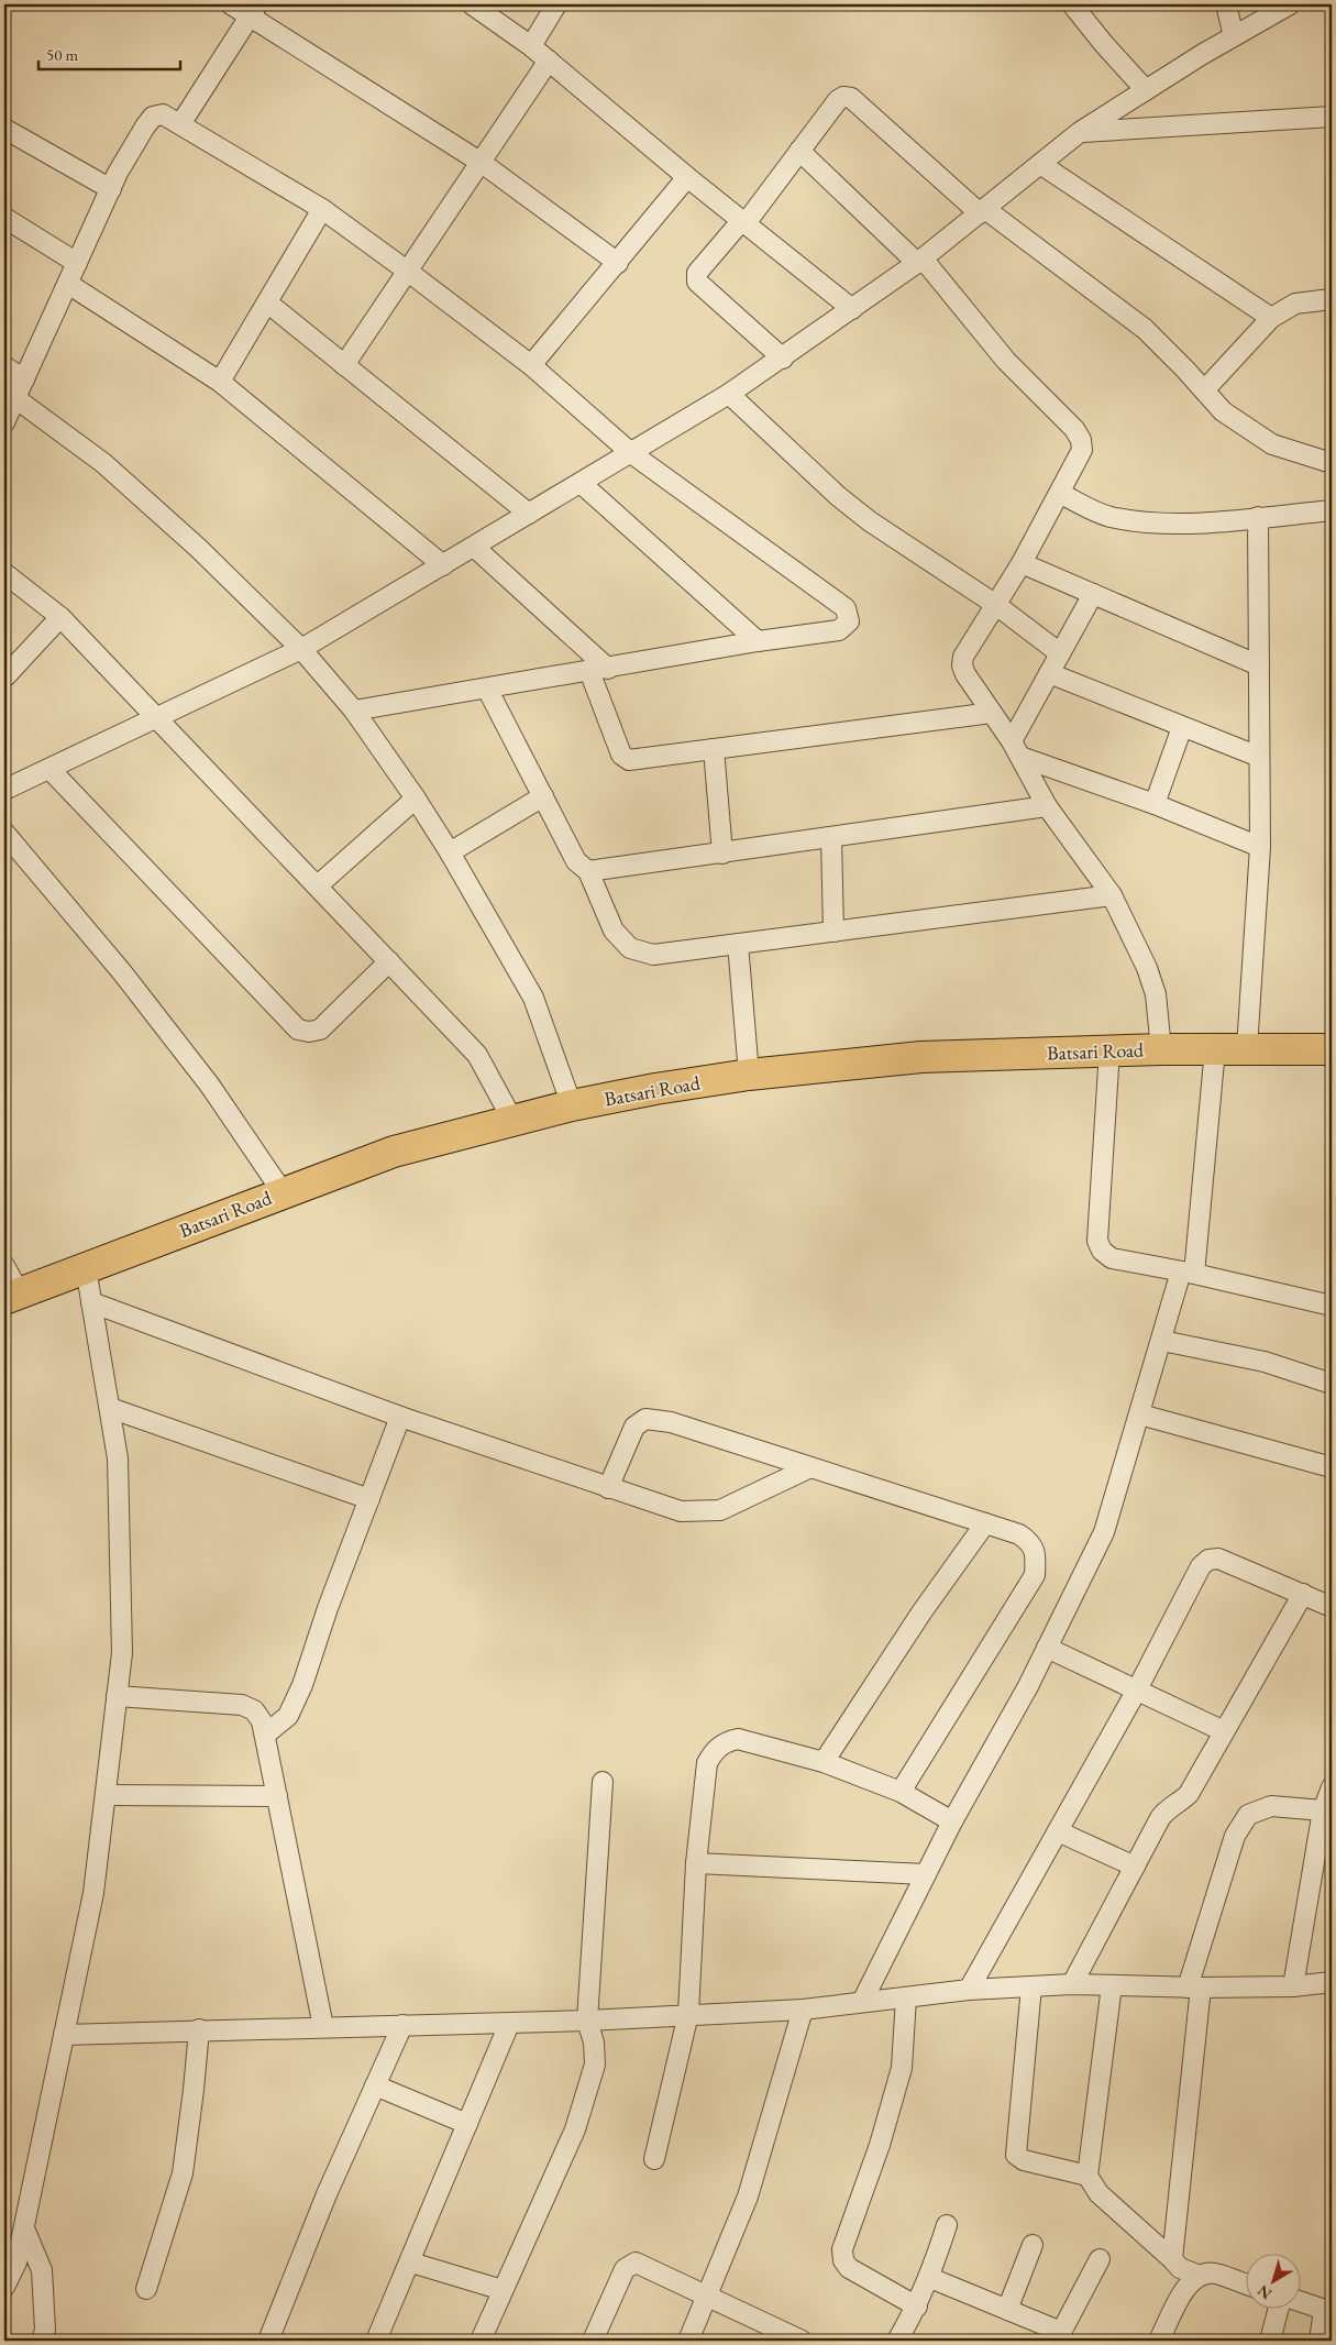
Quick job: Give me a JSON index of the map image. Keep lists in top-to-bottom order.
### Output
{
  "streets": {
    "main road": ["Batsari Road"]
  },
  "scale_bar": "50 m",
  "north": "bottom left"
}
